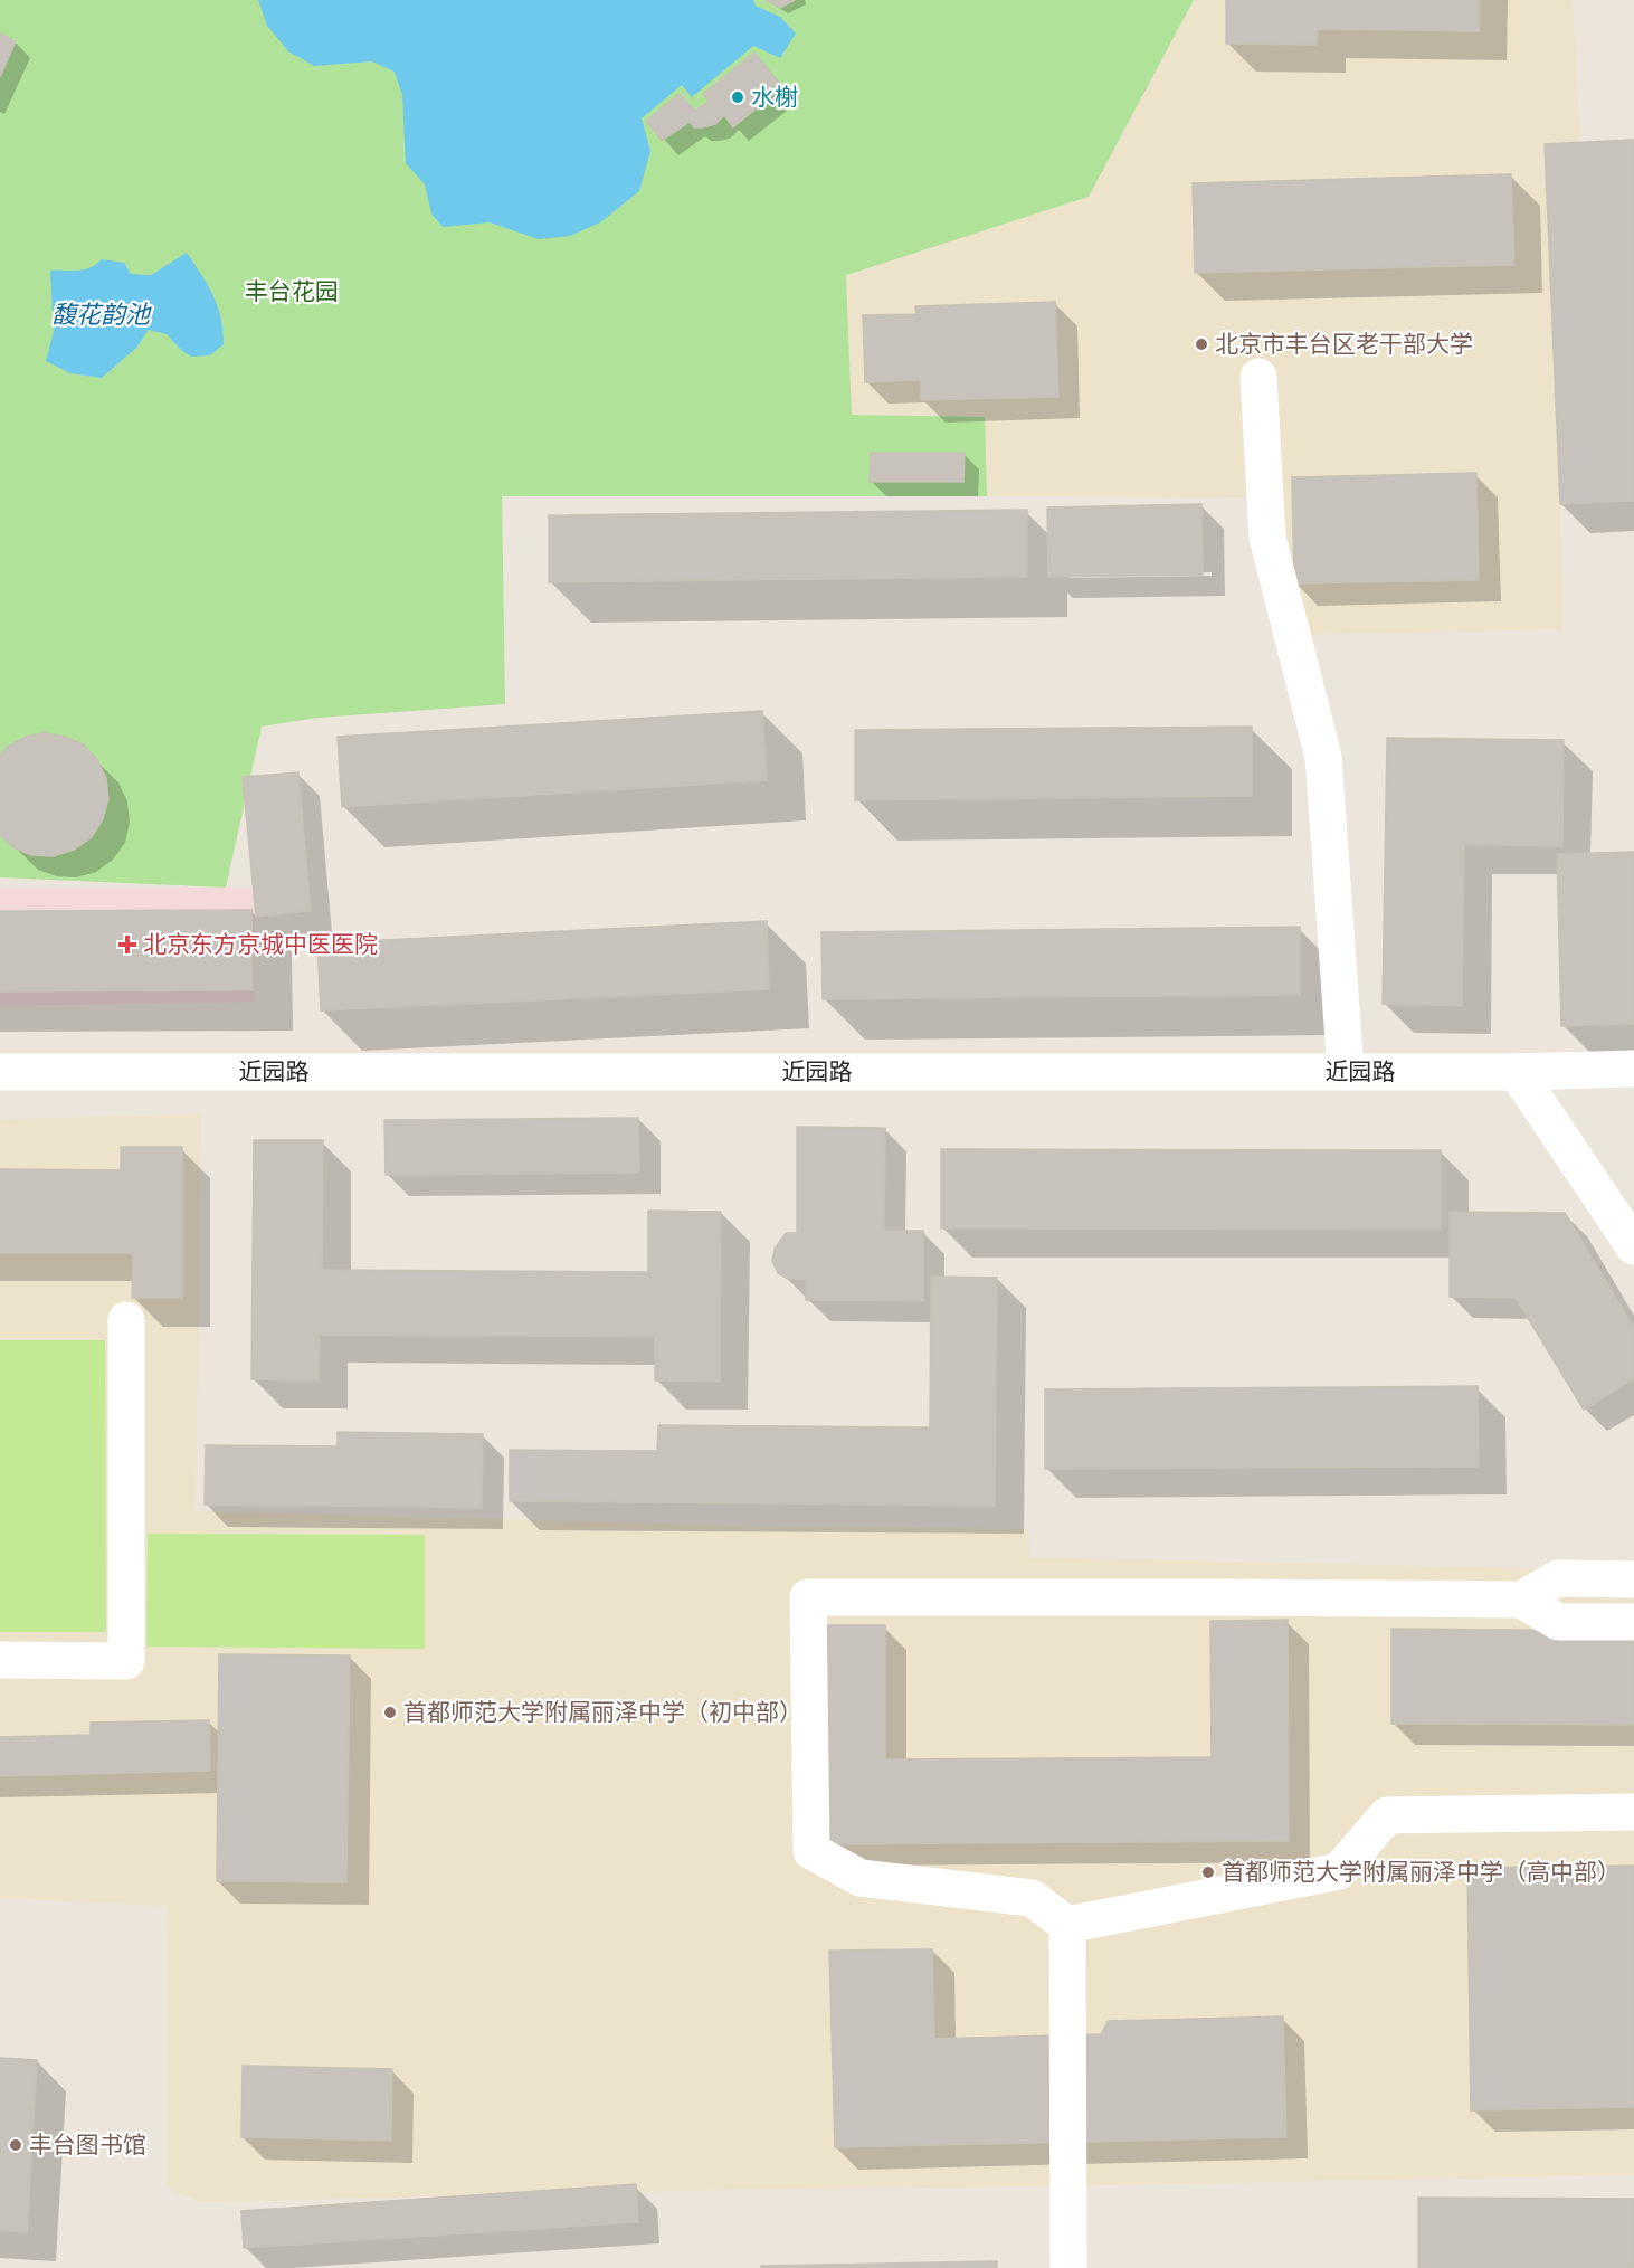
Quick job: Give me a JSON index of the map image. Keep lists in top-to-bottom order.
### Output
{
  "streets": {
    "street": ["近园路"]
  },
  "water": ["馥花韵池"],
  "parks": ["丰台花园"],
  "places": {
    "other": [
      "水榭",
      "北京市丰台区老干部大学",
      "首都师范大学附属丽泽中学（初中部）",
      "首都师范大学附属丽泽中学（高中部）",
      "丰台图书馆"
    ],
    "health": ["北京东方京城中医医院"]
  }
}
